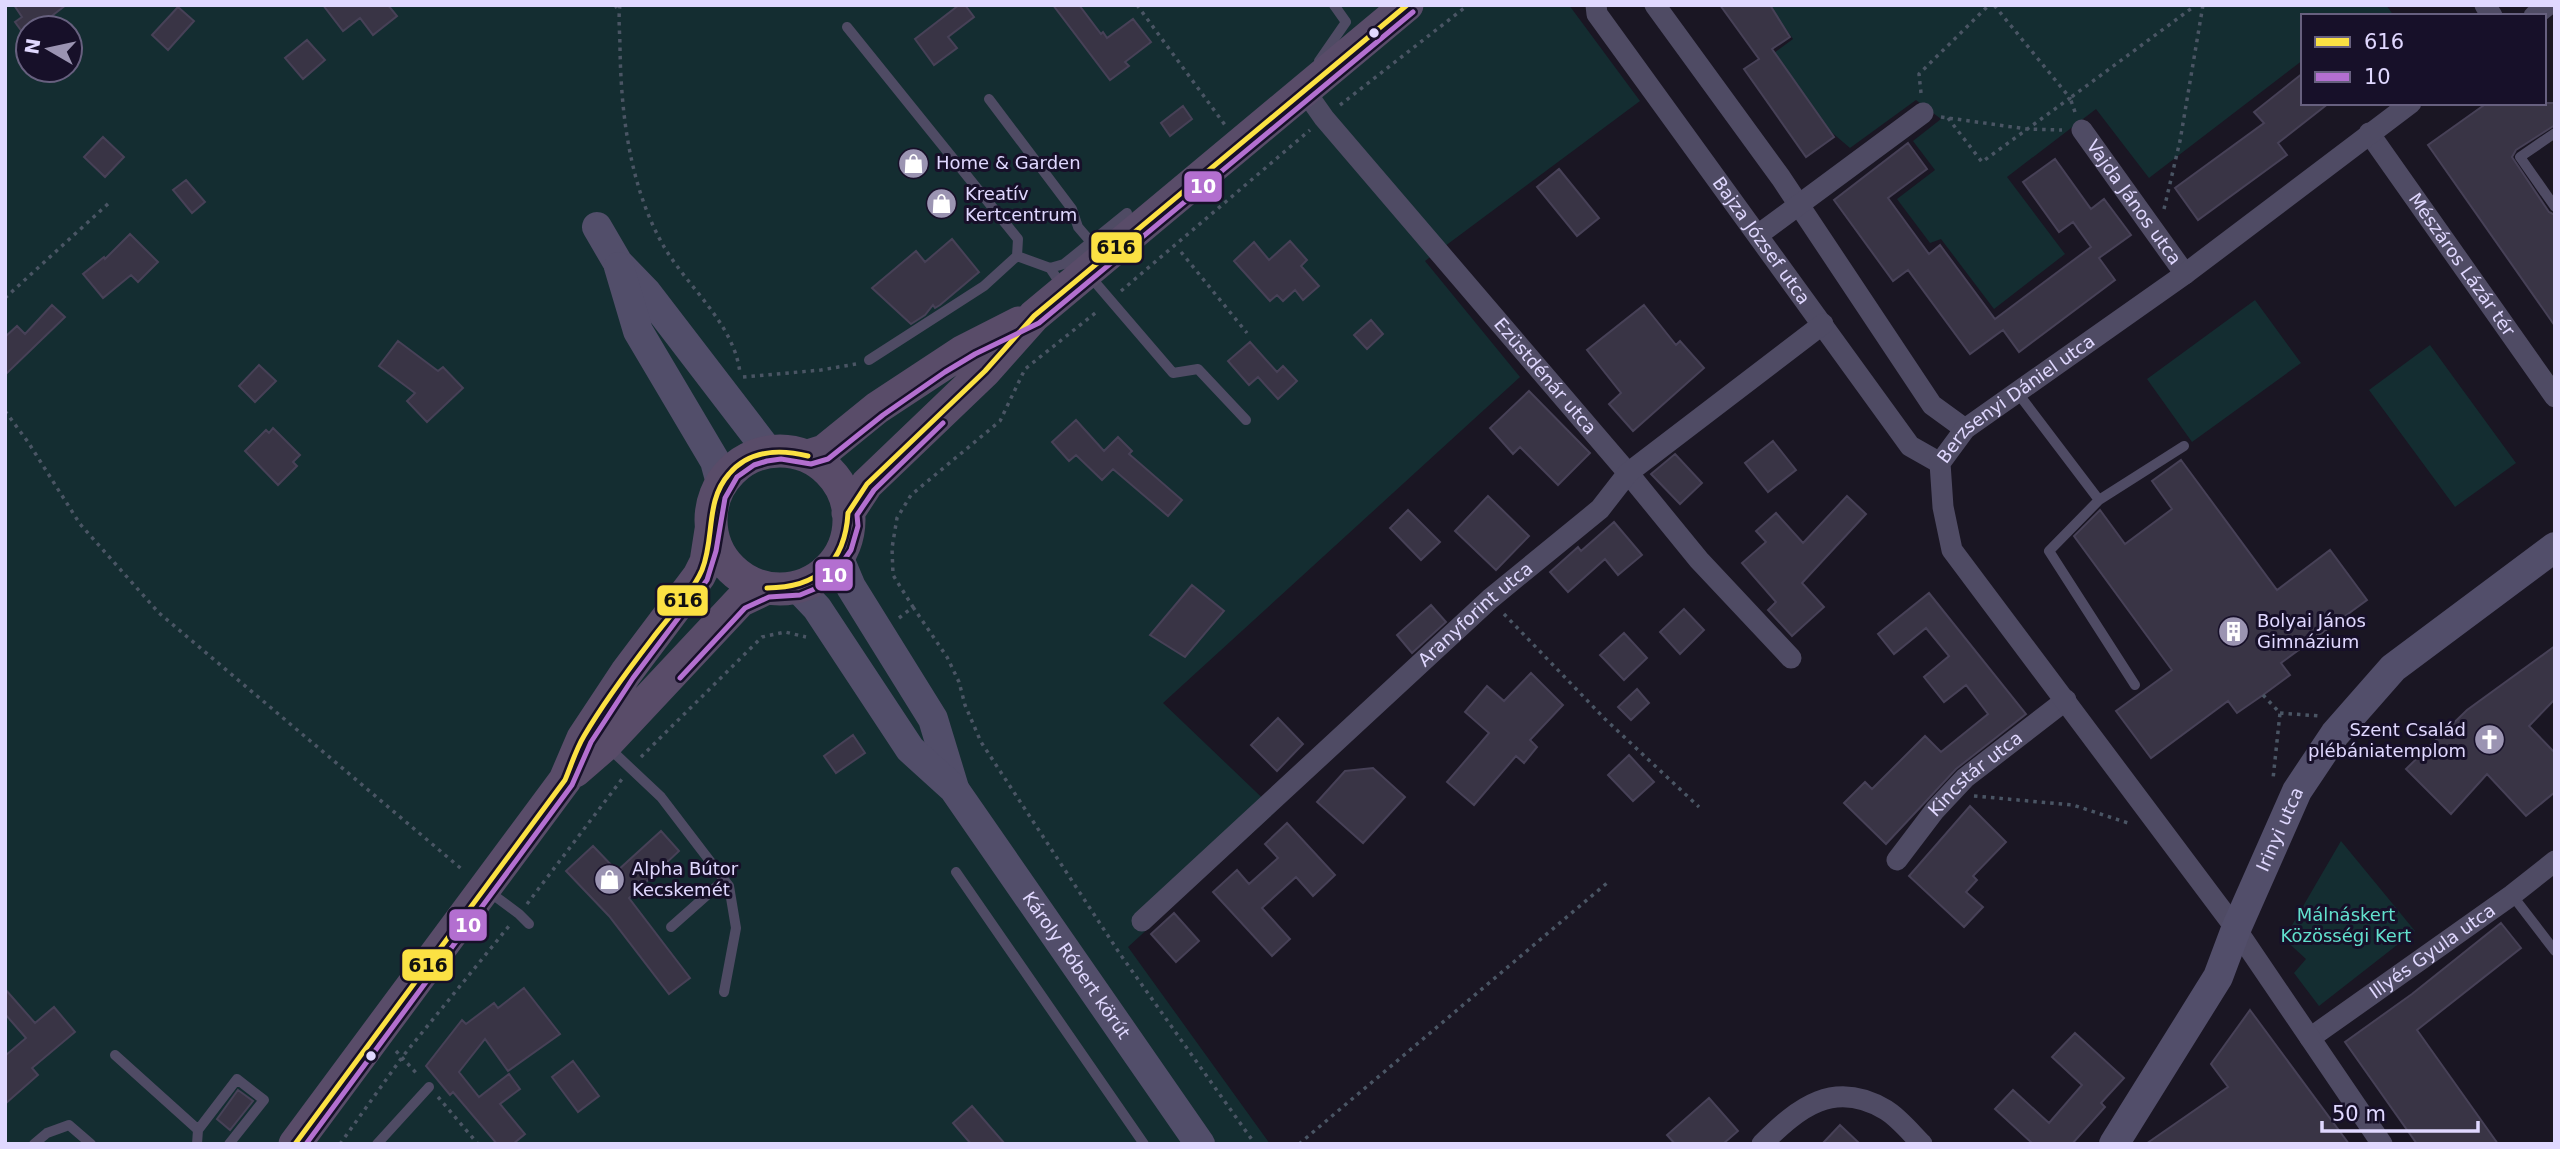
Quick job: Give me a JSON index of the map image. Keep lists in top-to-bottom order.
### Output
{
  "streets": {
    "street": [
      "Vajda János utca",
      "Bajza József utca",
      "Mészáros Lázár tér",
      "Ezüstdénár utca",
      "Berzsenyi Dániel utca",
      "Aranyforint utca",
      "Kincstár utca",
      "Irinyi utca",
      "Illyés Gyula utca",
      "Károly Róbert körút"
    ]
  },
  "crossings": [
    ["Vajda János utca", "Berzsenyi Dániel utca"],
    ["Bajza József utca", "Berzsenyi Dániel utca"],
    ["Bajza József utca", "Aranyforint utca"],
    ["Mészáros Lázár tér", "Berzsenyi Dániel utca"],
    ["Ezüstdénár utca", "Aranyforint utca"],
    ["Berzsenyi Dániel utca", "Kincstár utca"],
    ["Berzsenyi Dániel utca", "Irinyi utca"],
    ["Berzsenyi Dániel utca", "Illyés Gyula utca"]
  ],
  "parks": ["Málnáskert Közösségi Kert"],
  "places": {
    "shop": ["Home & Garden", "Kreatív Kertcentrum", "Alpha Bútor Kecskemét"],
    "building": ["Bolyai János Gimnázium"],
    "church": ["Szent Család plébániatemplom"]
  },
  "lines": ["transit line 616", "transit line 10"],
  "legend": ["616", "10"],
  "scale_bar": "50 m",
  "north": "left"
}
